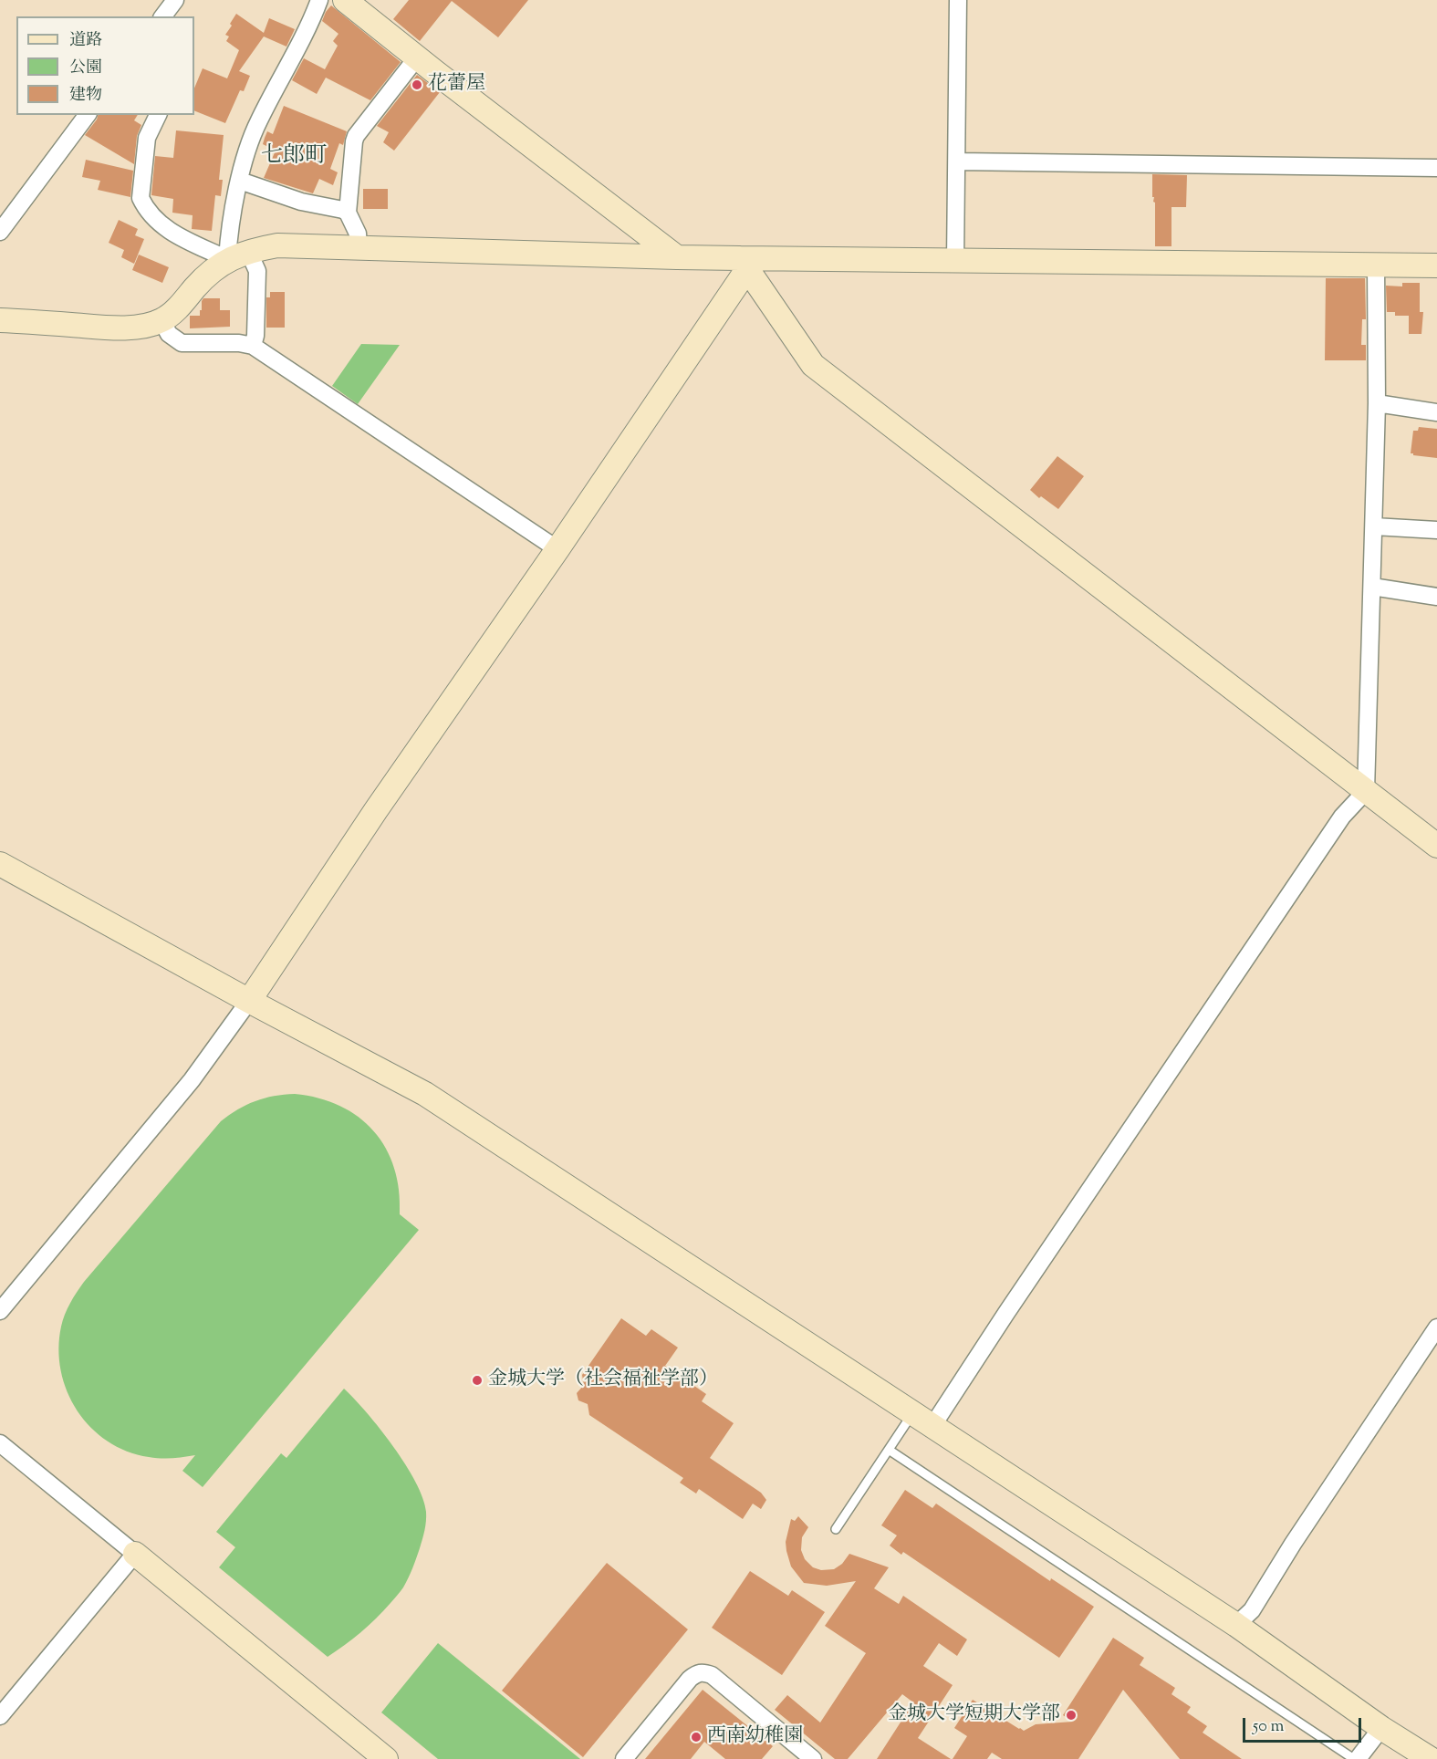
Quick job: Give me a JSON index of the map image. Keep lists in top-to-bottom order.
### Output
{
  "districts": ["七郎町"],
  "places": [
    "花蕾屋",
    "金城大学（社会福祉学部）",
    "金城大学短期大学部",
    "西南幼稚園"
  ],
  "legend": ["道路", "公園", "建物"],
  "scale_bar": "50 m"
}
